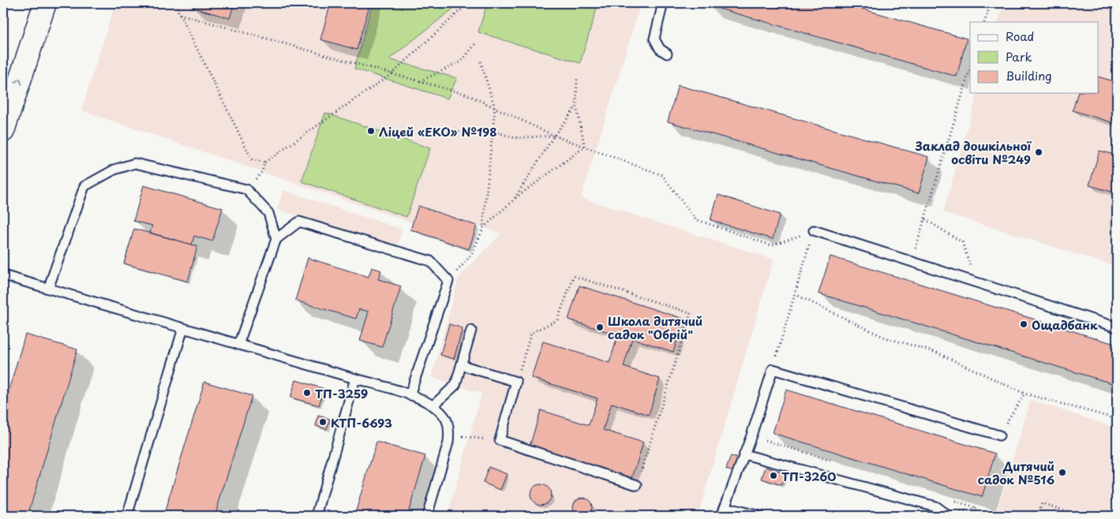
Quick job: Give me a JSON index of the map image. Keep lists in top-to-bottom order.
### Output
{
  "places": [
    "Ліцей «ЕКО» №198",
    "Заклад дошкільної освіти №249",
    "Ощадбанк",
    "Школа дитячий садок \"Обрій\"",
    "ТП-3259",
    "КТП-6693",
    "Дитячий садок №516",
    "ТП-3260"
  ],
  "legend": ["Road", "Park", "Building"]
}
